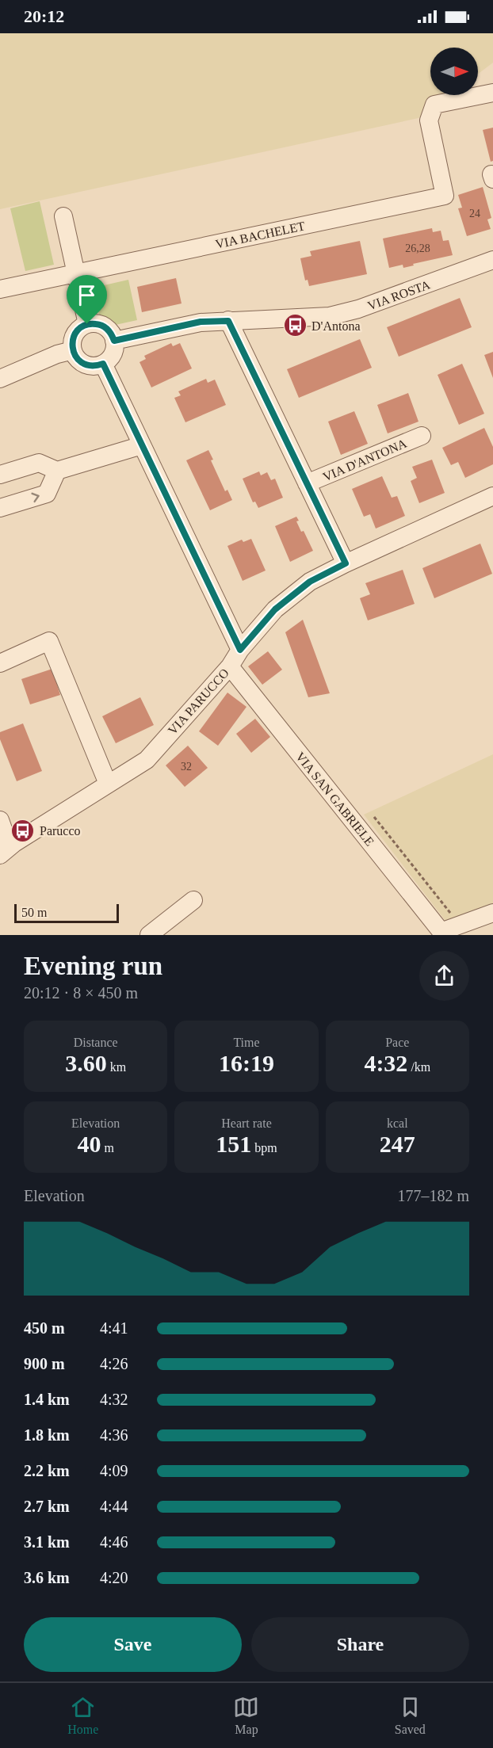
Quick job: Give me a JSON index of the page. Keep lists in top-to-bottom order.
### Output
{
  "streets": {
    "street": [
      "VIA BACHELET",
      "VIA ROSTA",
      "VIA D'ANTONA",
      "VIA PARUCCO",
      "VIA SAN GABRIELE"
    ]
  },
  "crossings": [
    ["VIA ROSTA", "VIA D'ANTONA"],
    ["VIA D'ANTONA", "VIA PARUCCO"],
    ["VIA PARUCCO", "VIA SAN GABRIELE"]
  ],
  "places": {
    "bus stop": ["D'Antona", "Parucco"]
  },
  "house_numbers": ["24", "26,28", "32"],
  "scale_bar": "50 m",
  "north": "right",
  "page": {
    "status": "20:12",
    "scale": "50 m",
    "heading": ["Evening run", "20:12 · 8 × 450 m"],
    "stats": [
      ["Distance", "3.60 km"],
      ["Time", "16:19"],
      ["Pace", "4:32 /km"],
      ["Elevation", "40 m"],
      ["Heart rate", "151 bpm"],
      ["kcal", "247"]
    ],
    "chart": ["Elevation", "177–182 m"],
    "list": [
      {
        "name": "450 m",
        "note": "4:41"
      },
      {
        "name": "900 m",
        "note": "4:26"
      },
      {
        "name": "1.4 km",
        "note": "4:32"
      },
      {
        "name": "1.8 km",
        "note": "4:36"
      },
      {
        "name": "2.2 km",
        "note": "4:09"
      },
      {
        "name": "2.7 km",
        "note": "4:44"
      },
      {
        "name": "3.1 km",
        "note": "4:46"
      },
      {
        "name": "3.6 km",
        "note": "4:20"
      }
    ],
    "buttons": ["Save", "Share"],
    "tabs": ["Home", "Map", "Saved"]
  }
}
